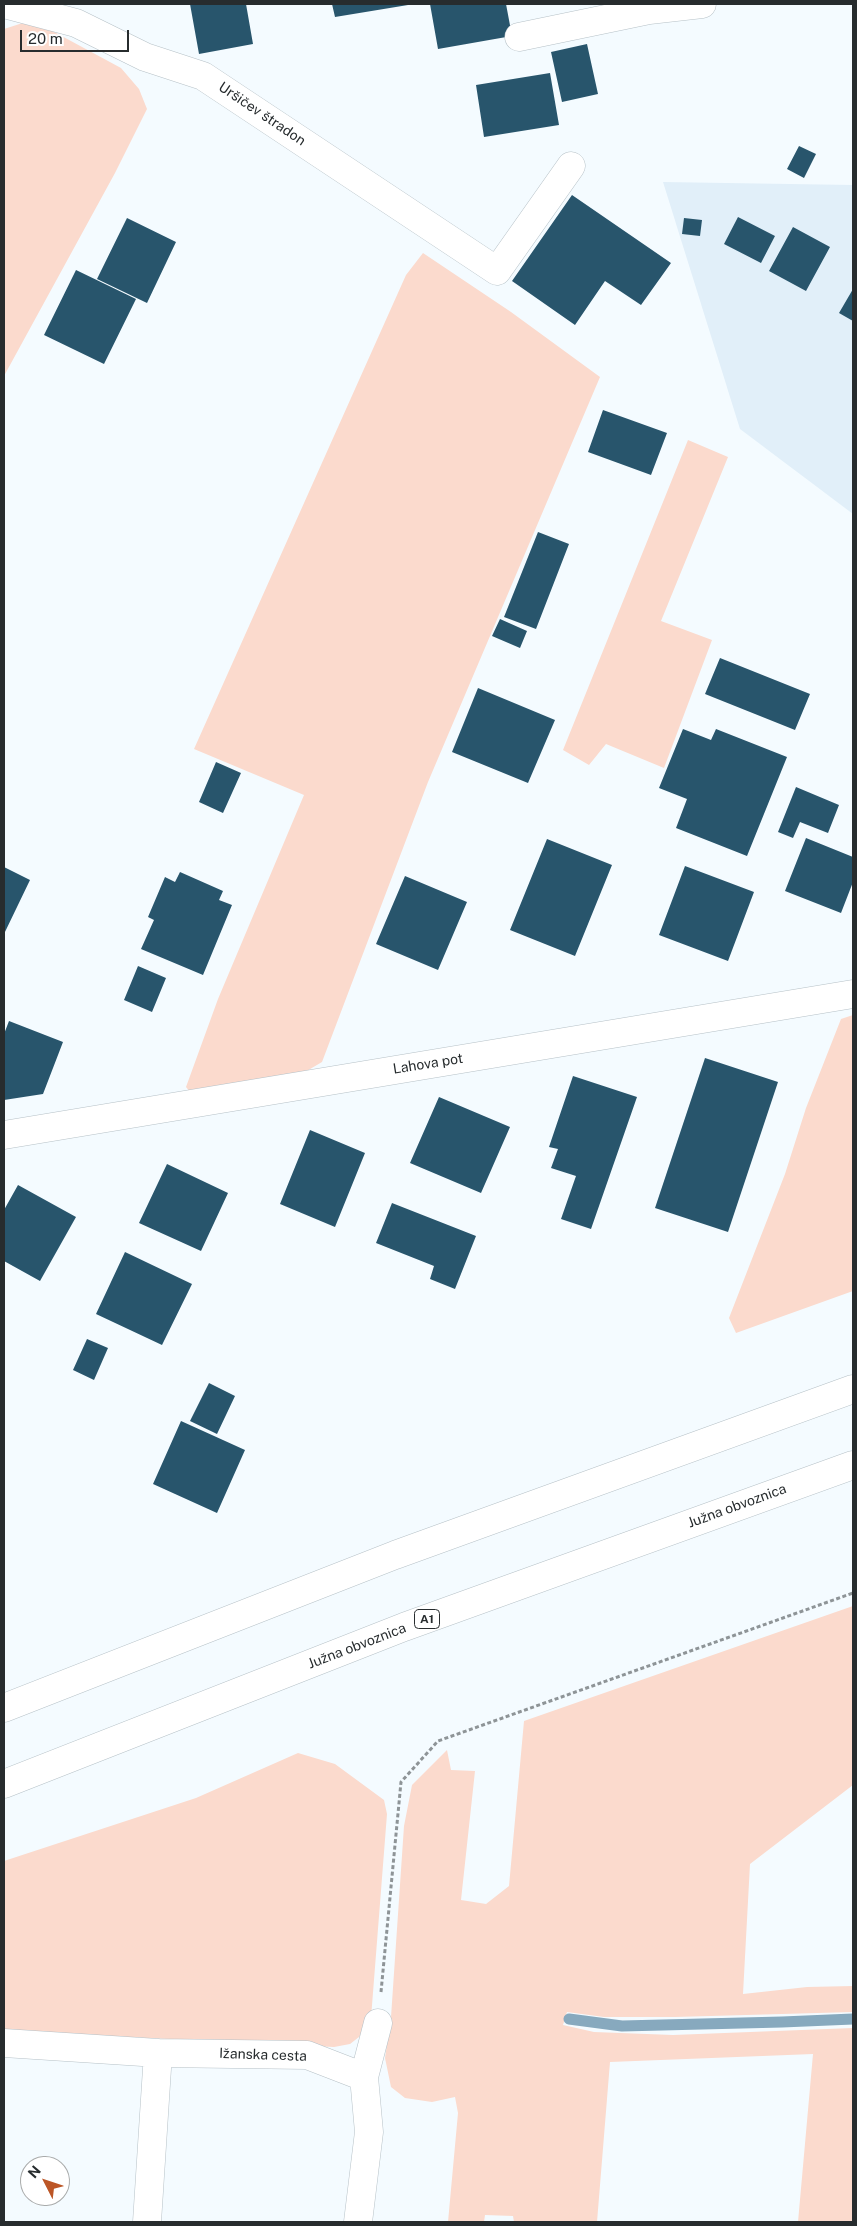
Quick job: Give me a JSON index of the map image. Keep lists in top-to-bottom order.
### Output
{
  "streets": {
    "main road": [
      "Uršičev štradon",
      "Lahova pot",
      "Južna obvoznica",
      "A1",
      "Ižanska cesta"
    ]
  },
  "scale_bar": "20 m",
  "north": "top left"
}
